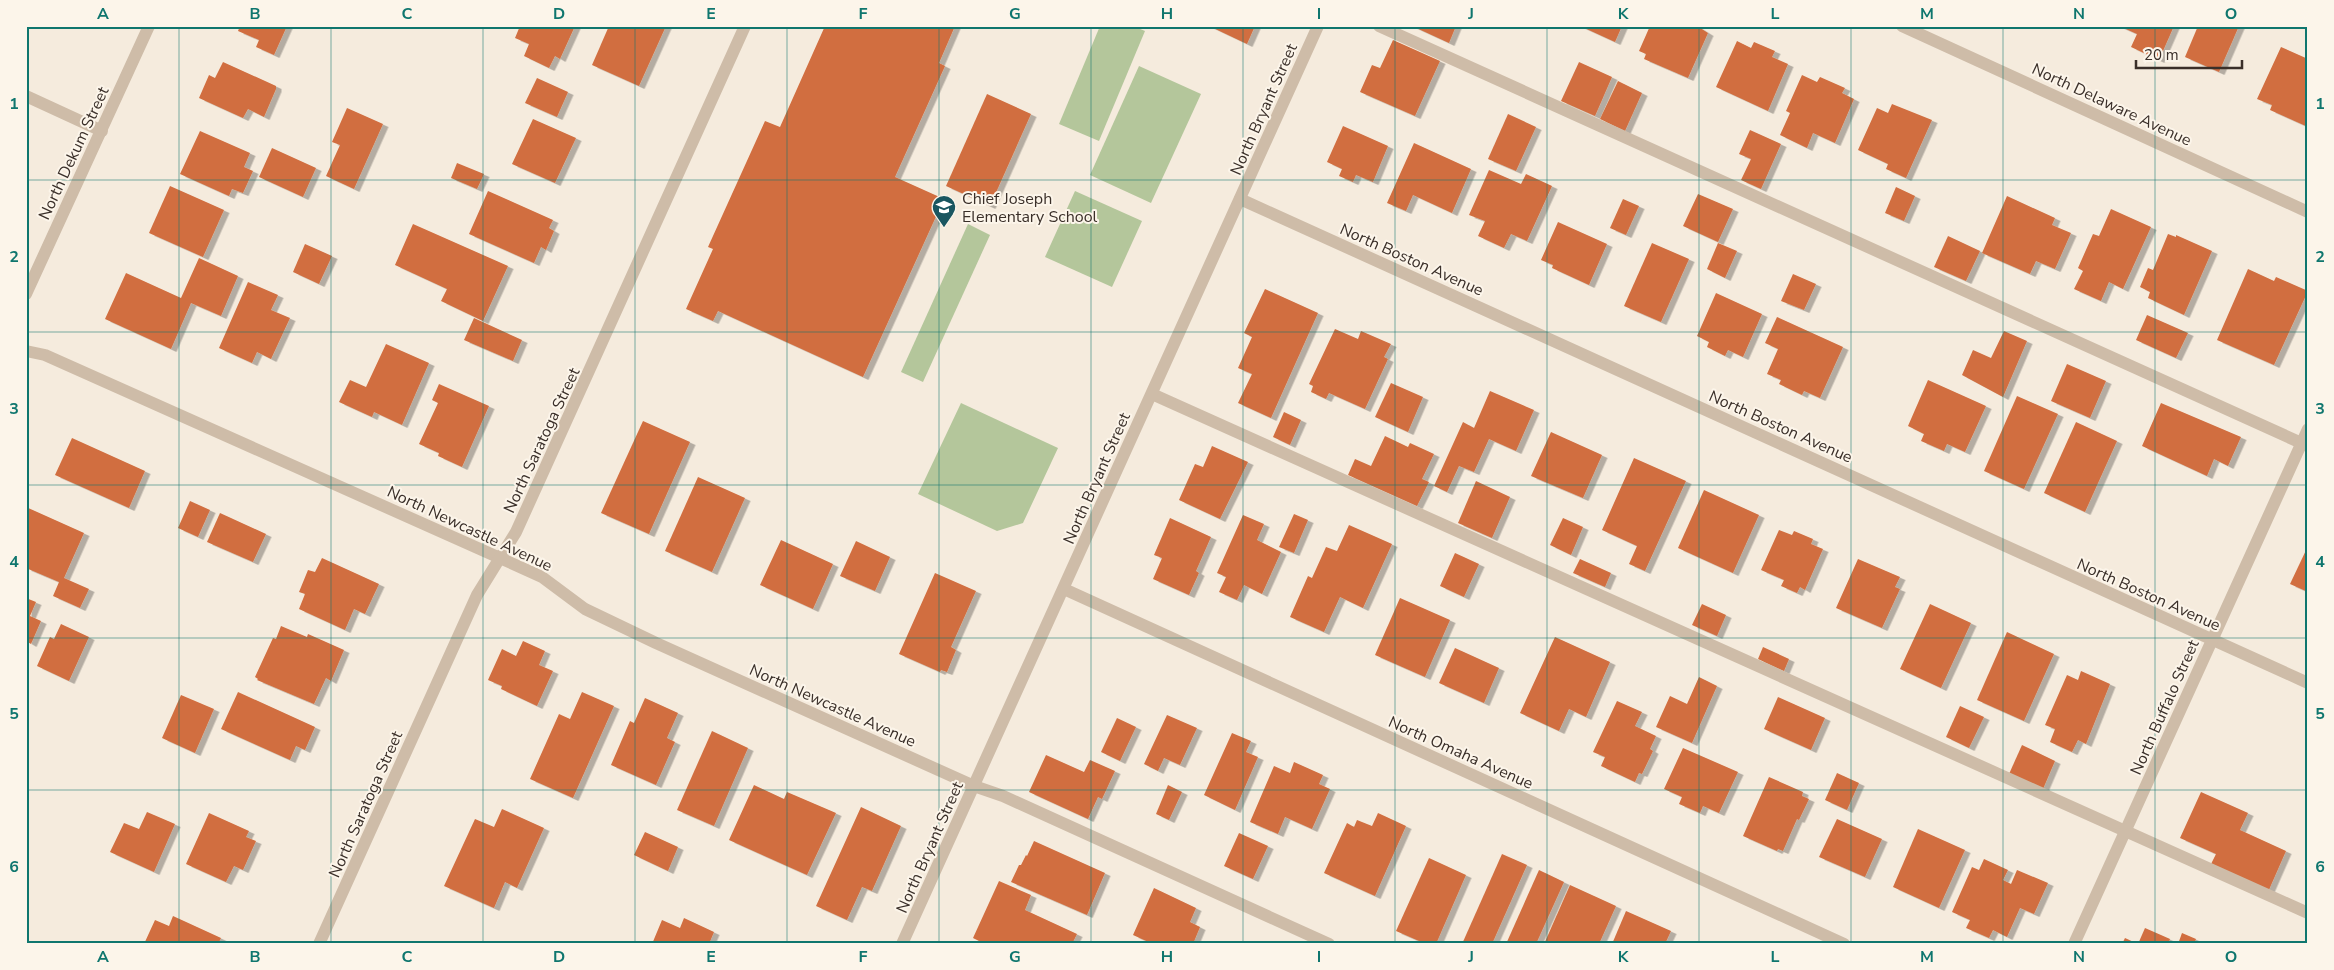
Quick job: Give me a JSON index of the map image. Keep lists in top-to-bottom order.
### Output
{
  "streets": {
    "street": [
      "North Delaware Avenue",
      "North Bryant Street",
      "North Dekum Street",
      "North Boston Avenue",
      "North Saratoga Street",
      "North Newcastle Avenue",
      "North Buffalo Street",
      "North Omaha Avenue"
    ]
  },
  "crossings": [
    ["North Bryant Street", "North Boston Avenue"],
    ["North Bryant Street", "North Newcastle Avenue"],
    ["North Bryant Street", "North Omaha Avenue"],
    ["North Boston Avenue", "North Buffalo Street"],
    ["North Saratoga Street", "North Newcastle Avenue"]
  ],
  "places": {
    "school or university": ["Chief Joseph Elementary School"]
  },
  "scale_bar": "20 m",
  "grid": {
    "columns": [
      "A",
      "B",
      "C",
      "D",
      "E",
      "F",
      "G",
      "H",
      "I",
      "J",
      "K",
      "L",
      "M",
      "N",
      "O"
    ],
    "rows": [
      "1",
      "2",
      "3",
      "4",
      "5",
      "6"
    ]
  }
}
